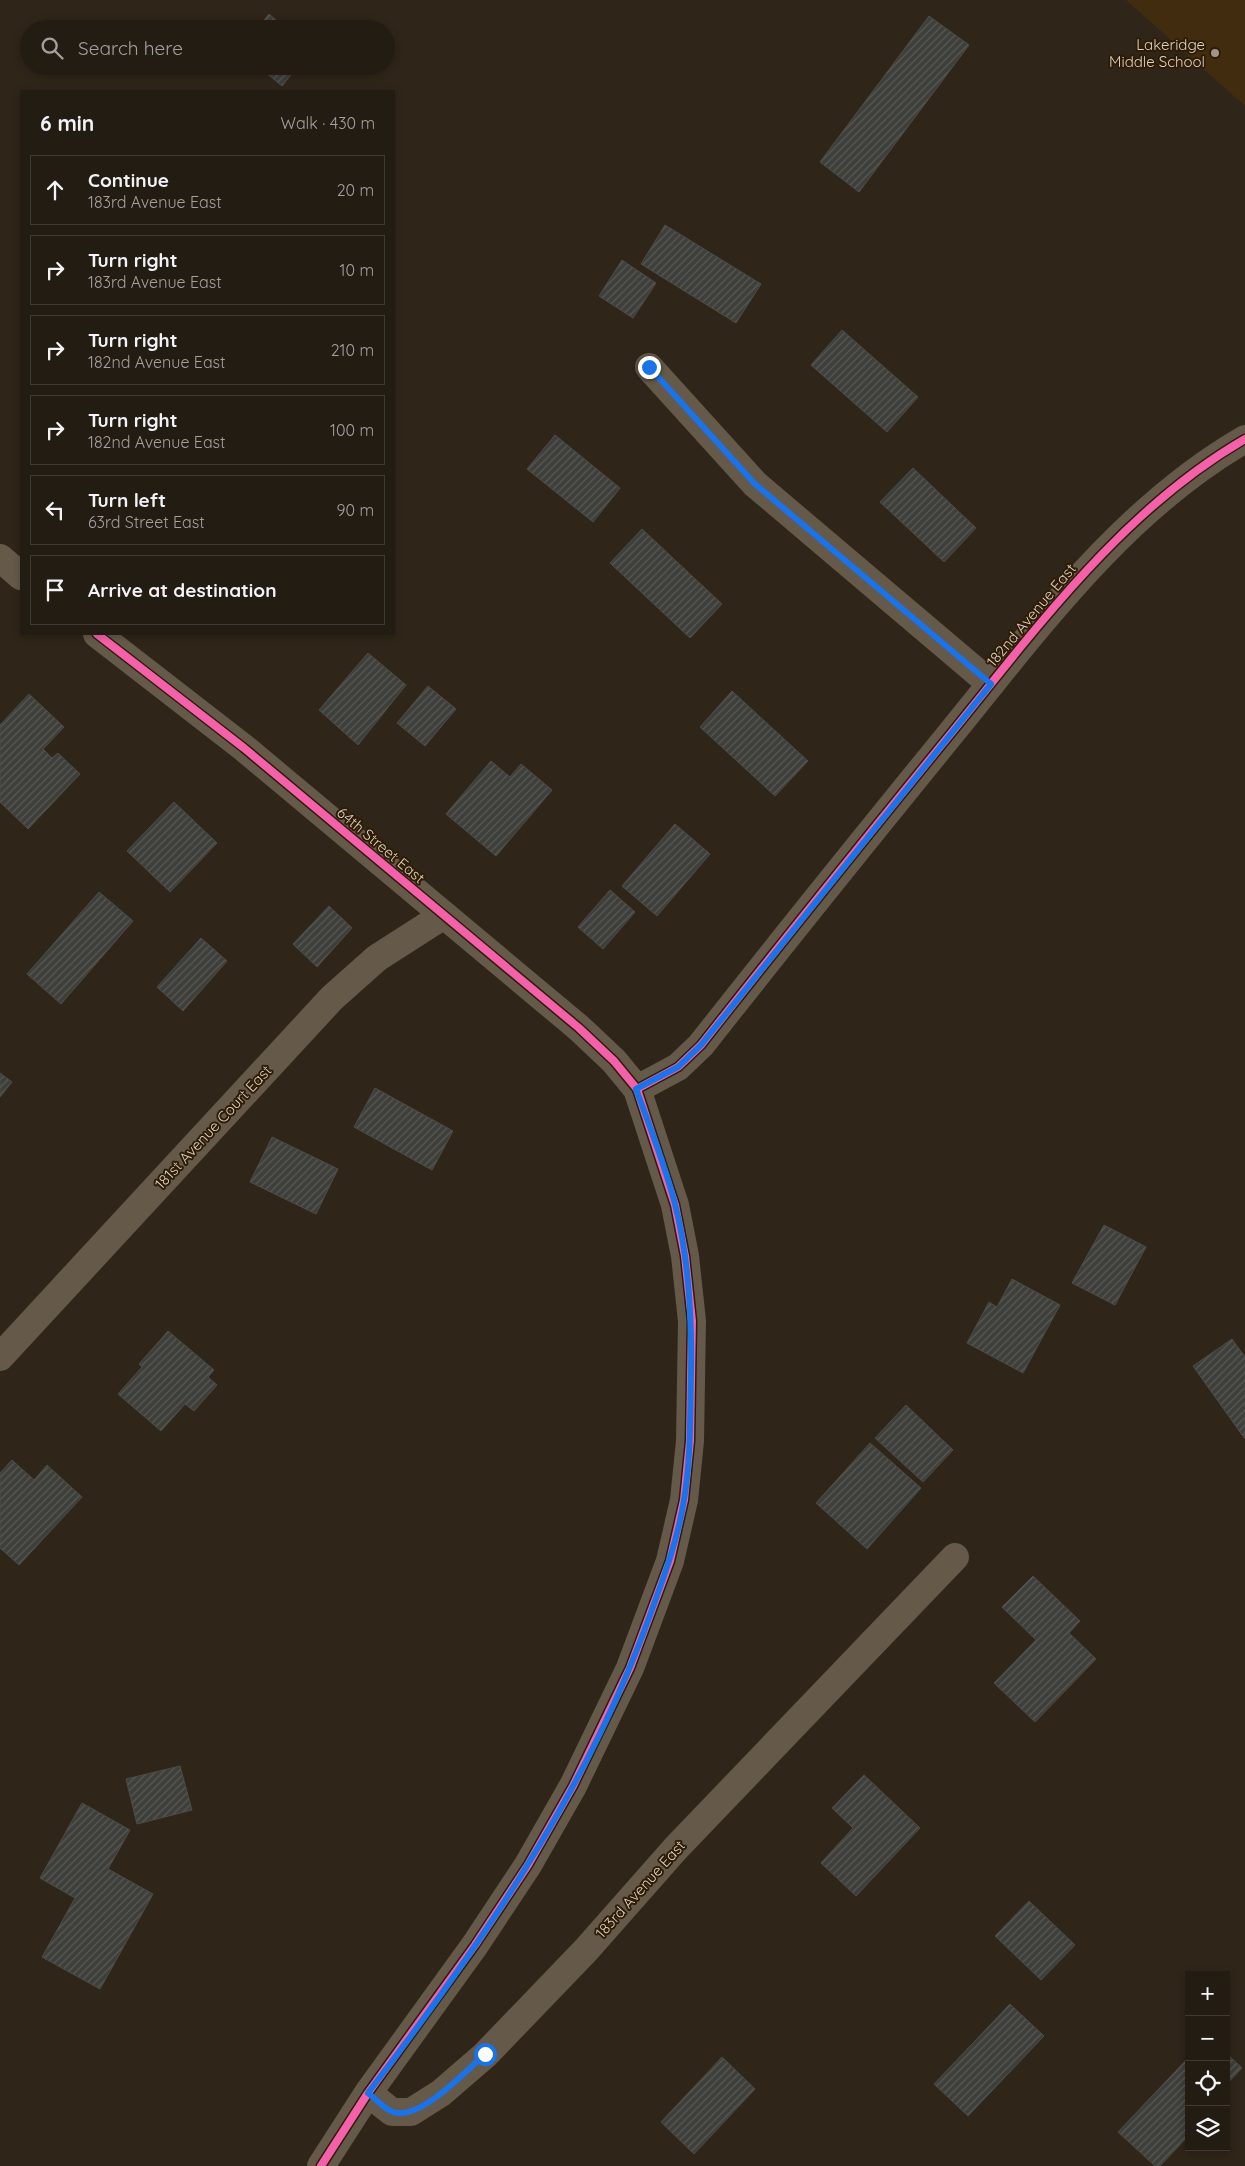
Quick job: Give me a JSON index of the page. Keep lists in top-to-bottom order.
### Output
{
  "streets": {
    "street": [
      "182nd Avenue East",
      "64th Street East",
      "181st Avenue Court East",
      "183rd Avenue East"
    ]
  },
  "crossings": [
    ["182nd Avenue East", "64th Street East"],
    ["64th Street East", "181st Avenue Court East"]
  ],
  "places": ["Lakeridge Middle School"],
  "page": {
    "search": "Search here",
    "heading": ["6 min", "Walk · 430 m"],
    "list": [
      ["Continue", "183rd Avenue East", "20 m"],
      ["Turn right", "183rd Avenue East", "10 m"],
      ["Turn right", "182nd Avenue East", "210 m"],
      ["Turn right", "182nd Avenue East", "100 m"],
      ["Turn left", "63rd Street East", "90 m"],
      "Arrive at destination"
    ],
    "map_buttons": ["+", "−"]
  }
}
